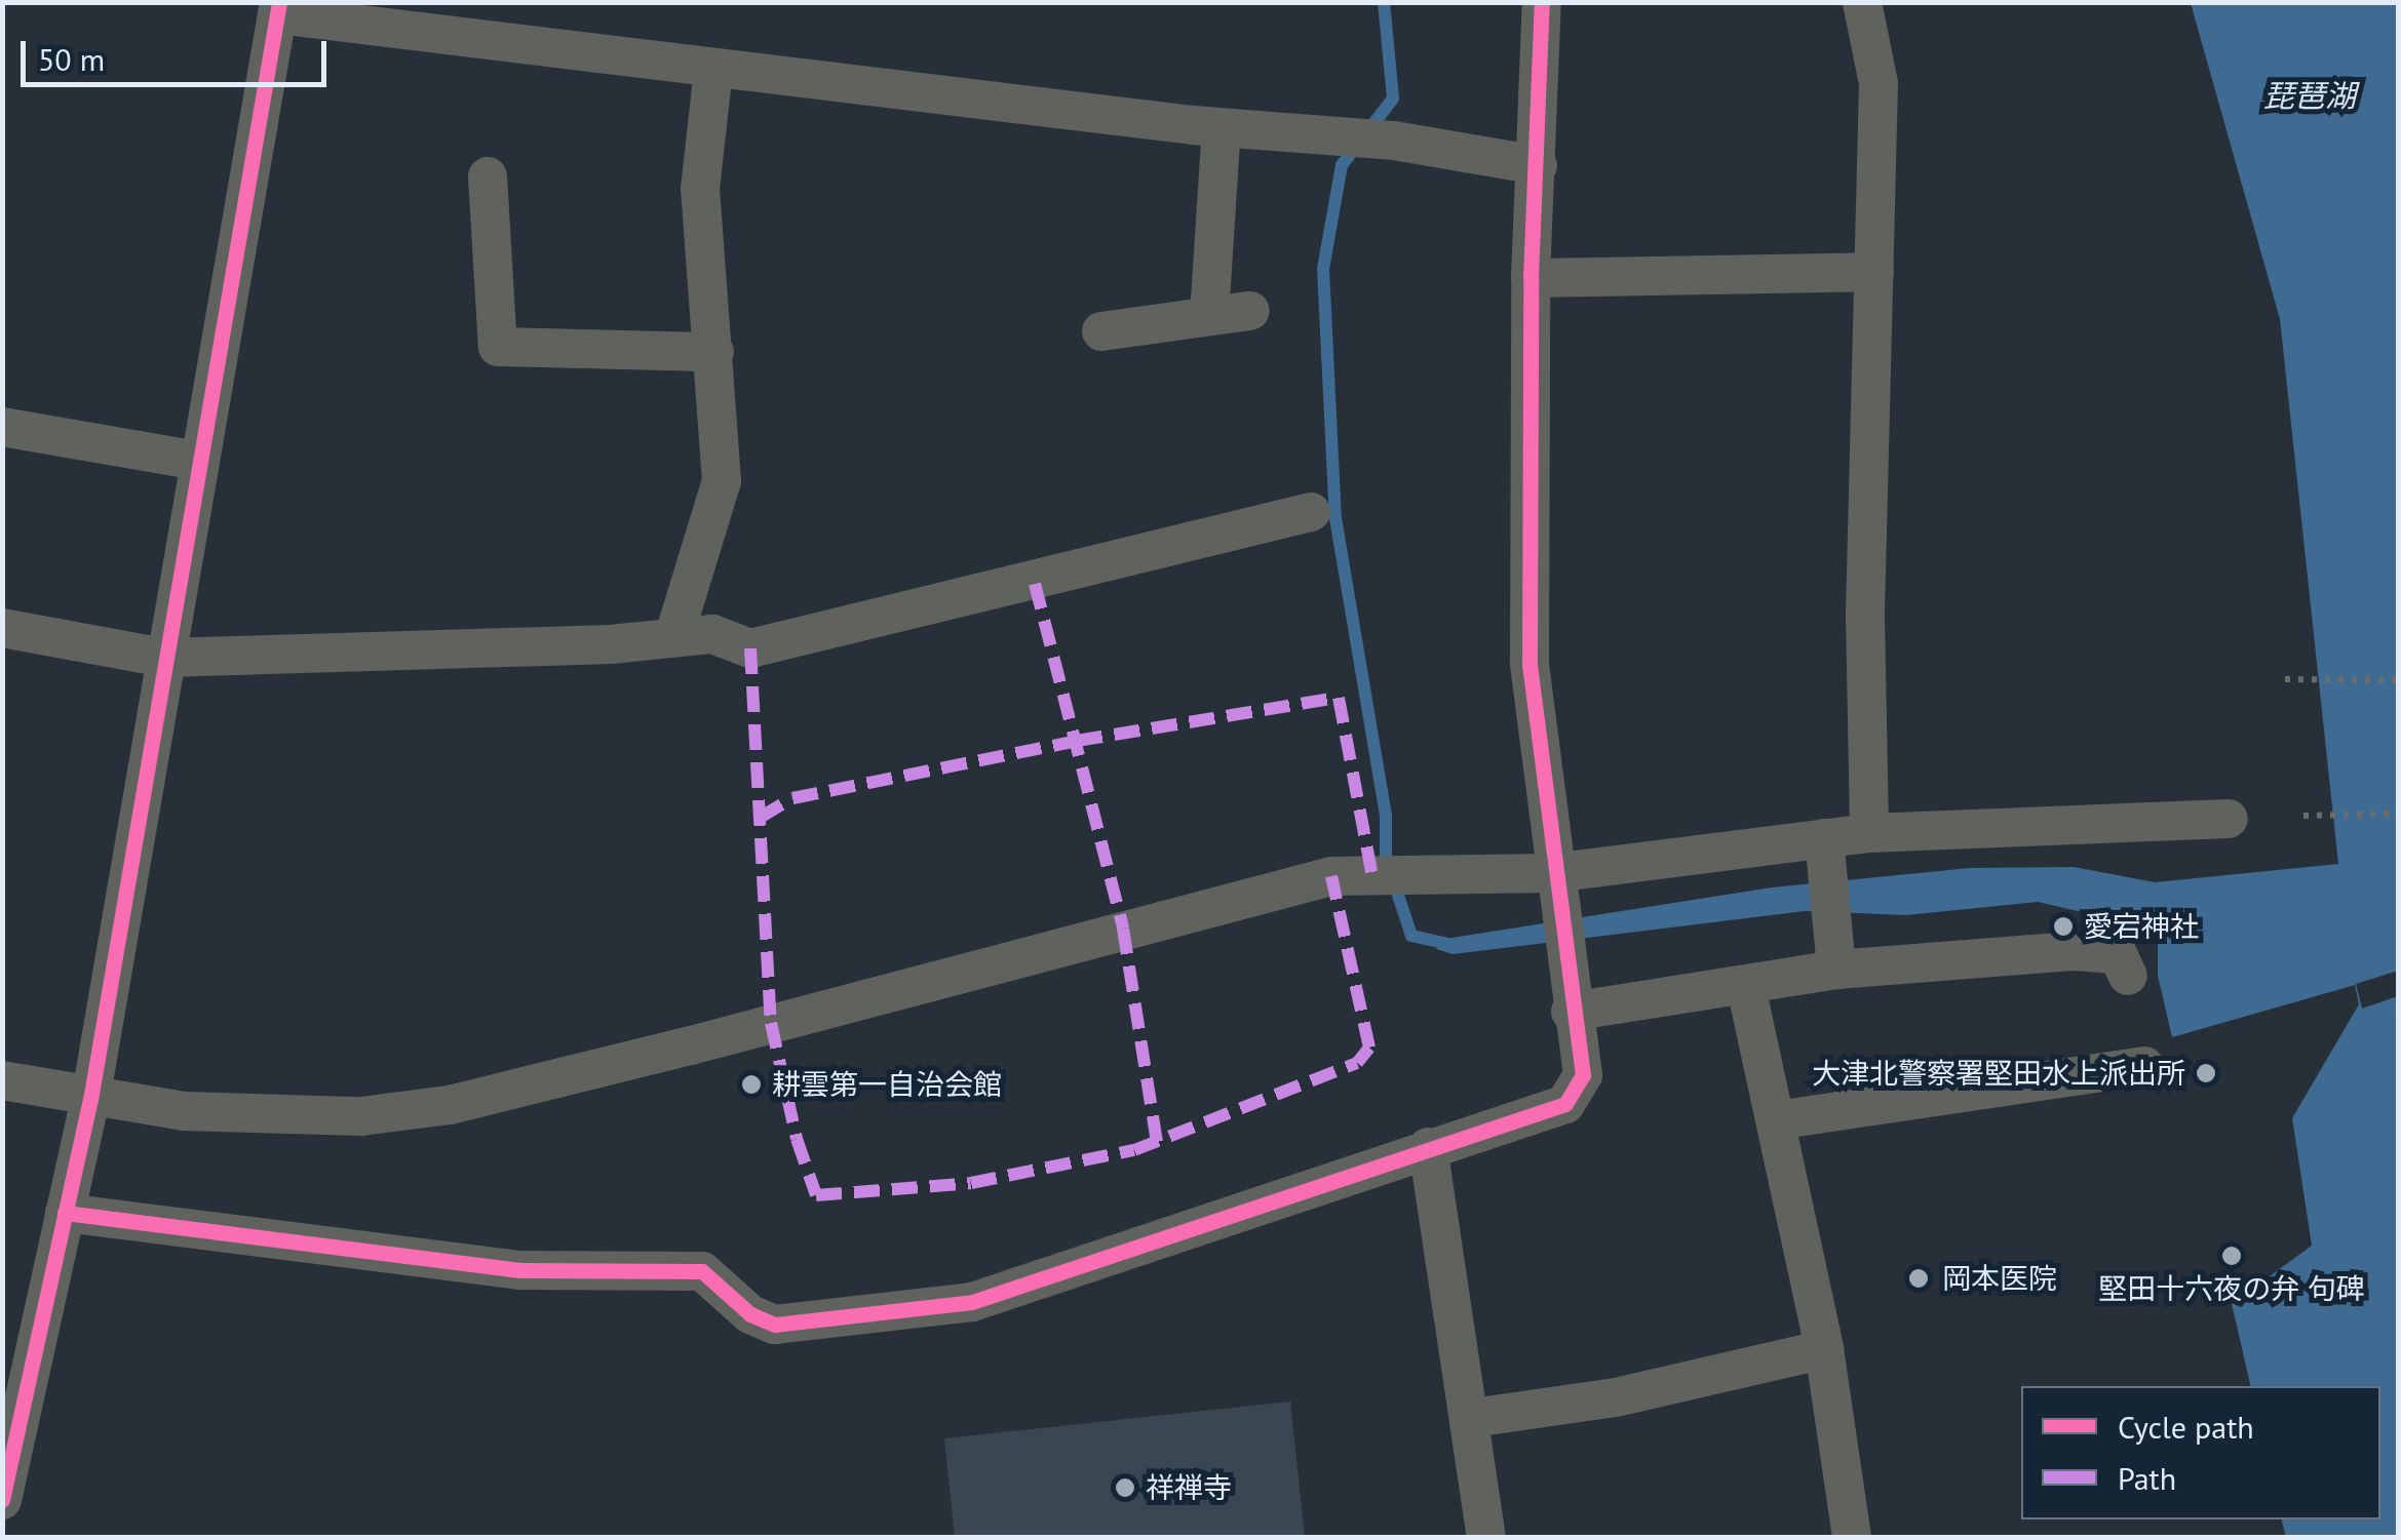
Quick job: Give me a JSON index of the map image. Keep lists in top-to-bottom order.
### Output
{
  "water": ["琵琶湖"],
  "places": [
    "愛宕神社",
    "大津北警察署堅田水上派出所",
    "耕雲第一自治会館",
    "堅田十六夜の弁 句碑",
    "岡本医院",
    "祥禅寺"
  ],
  "legend": ["Cycle path", "Path"],
  "scale_bar": "50 m"
}
